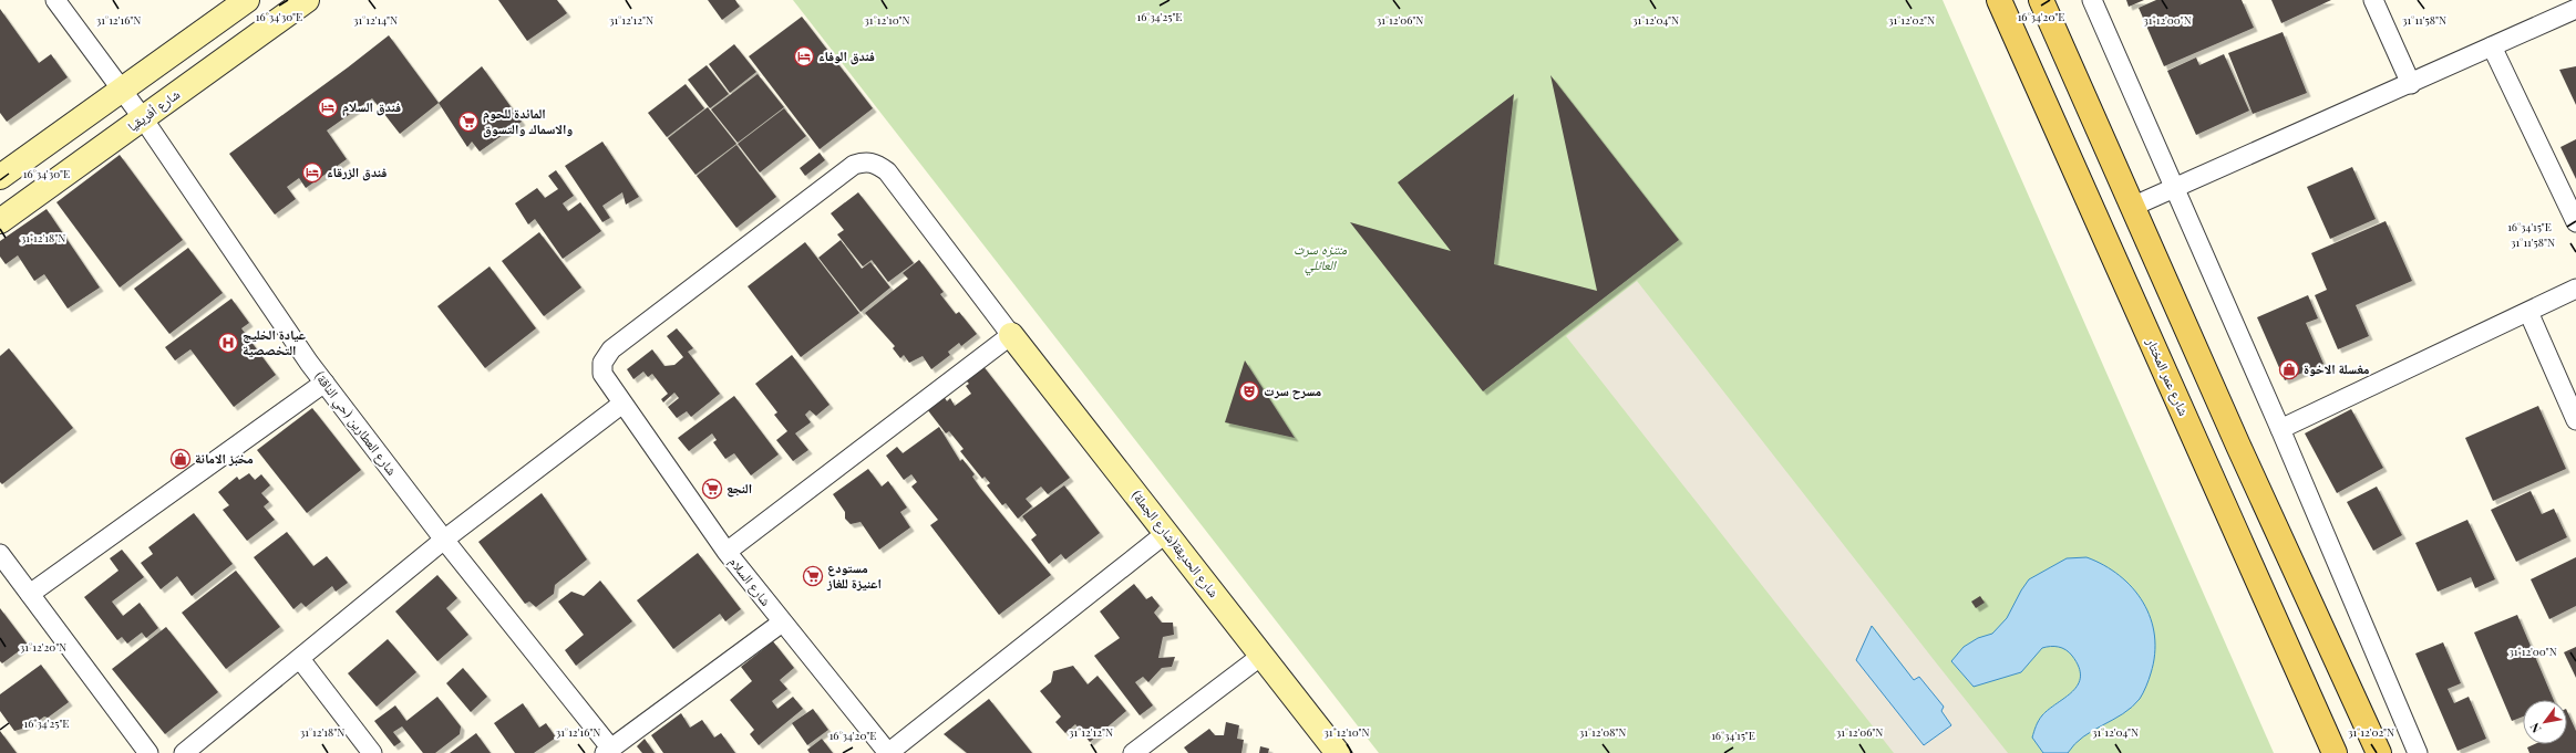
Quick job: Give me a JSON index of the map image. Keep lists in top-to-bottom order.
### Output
{
  "streets": {
    "main road": ["شارع عمر المختار"],
    "street": [
      "شارع أفريقيا",
      "شارع العطارين (حي الناقة)",
      "شارع الحديقة(شارع الجملة)",
      "شارع السلام"
    ]
  },
  "crossings": [
    ["شارع أفريقيا", "شارع العطارين (حي الناقة)"],
    ["شارع الحديقة(شارع الجملة)", "شارع السلام"]
  ],
  "parks": ["منتزه سرت العائلي"],
  "places": {
    "hotel": ["فندق الوفاء", "فندق السلام", "فندق الزرقاء"],
    "supermarket": ["المائدة للحوم والاسماك والتسوق", "النجع", "مستودع اعنيزة للغاز"],
    "hospital": ["عيادة الخليج التخصصية"],
    "shop": ["مغسلة الاخوة", "مخبز الامانة"],
    "theatre": ["مسرح سرت"]
  },
  "north": "bottom left",
  "coordinates": [
    "16°34'30\"E",
    "16°34'25\"E",
    "16°34'20\"E",
    "31°12'16\"N",
    "31°12'14\"N",
    "31°12'12\"N",
    "31°12'06\"N",
    "31°12'04\"N",
    "31°12'02\"N",
    "31°11'58\"N",
    "31°12'10\"N",
    "31°12'00\"N",
    "16°34'15\"E",
    "31°12'18\"N",
    "31°12'20\"N",
    "31°12'08\"N"
  ]
}
